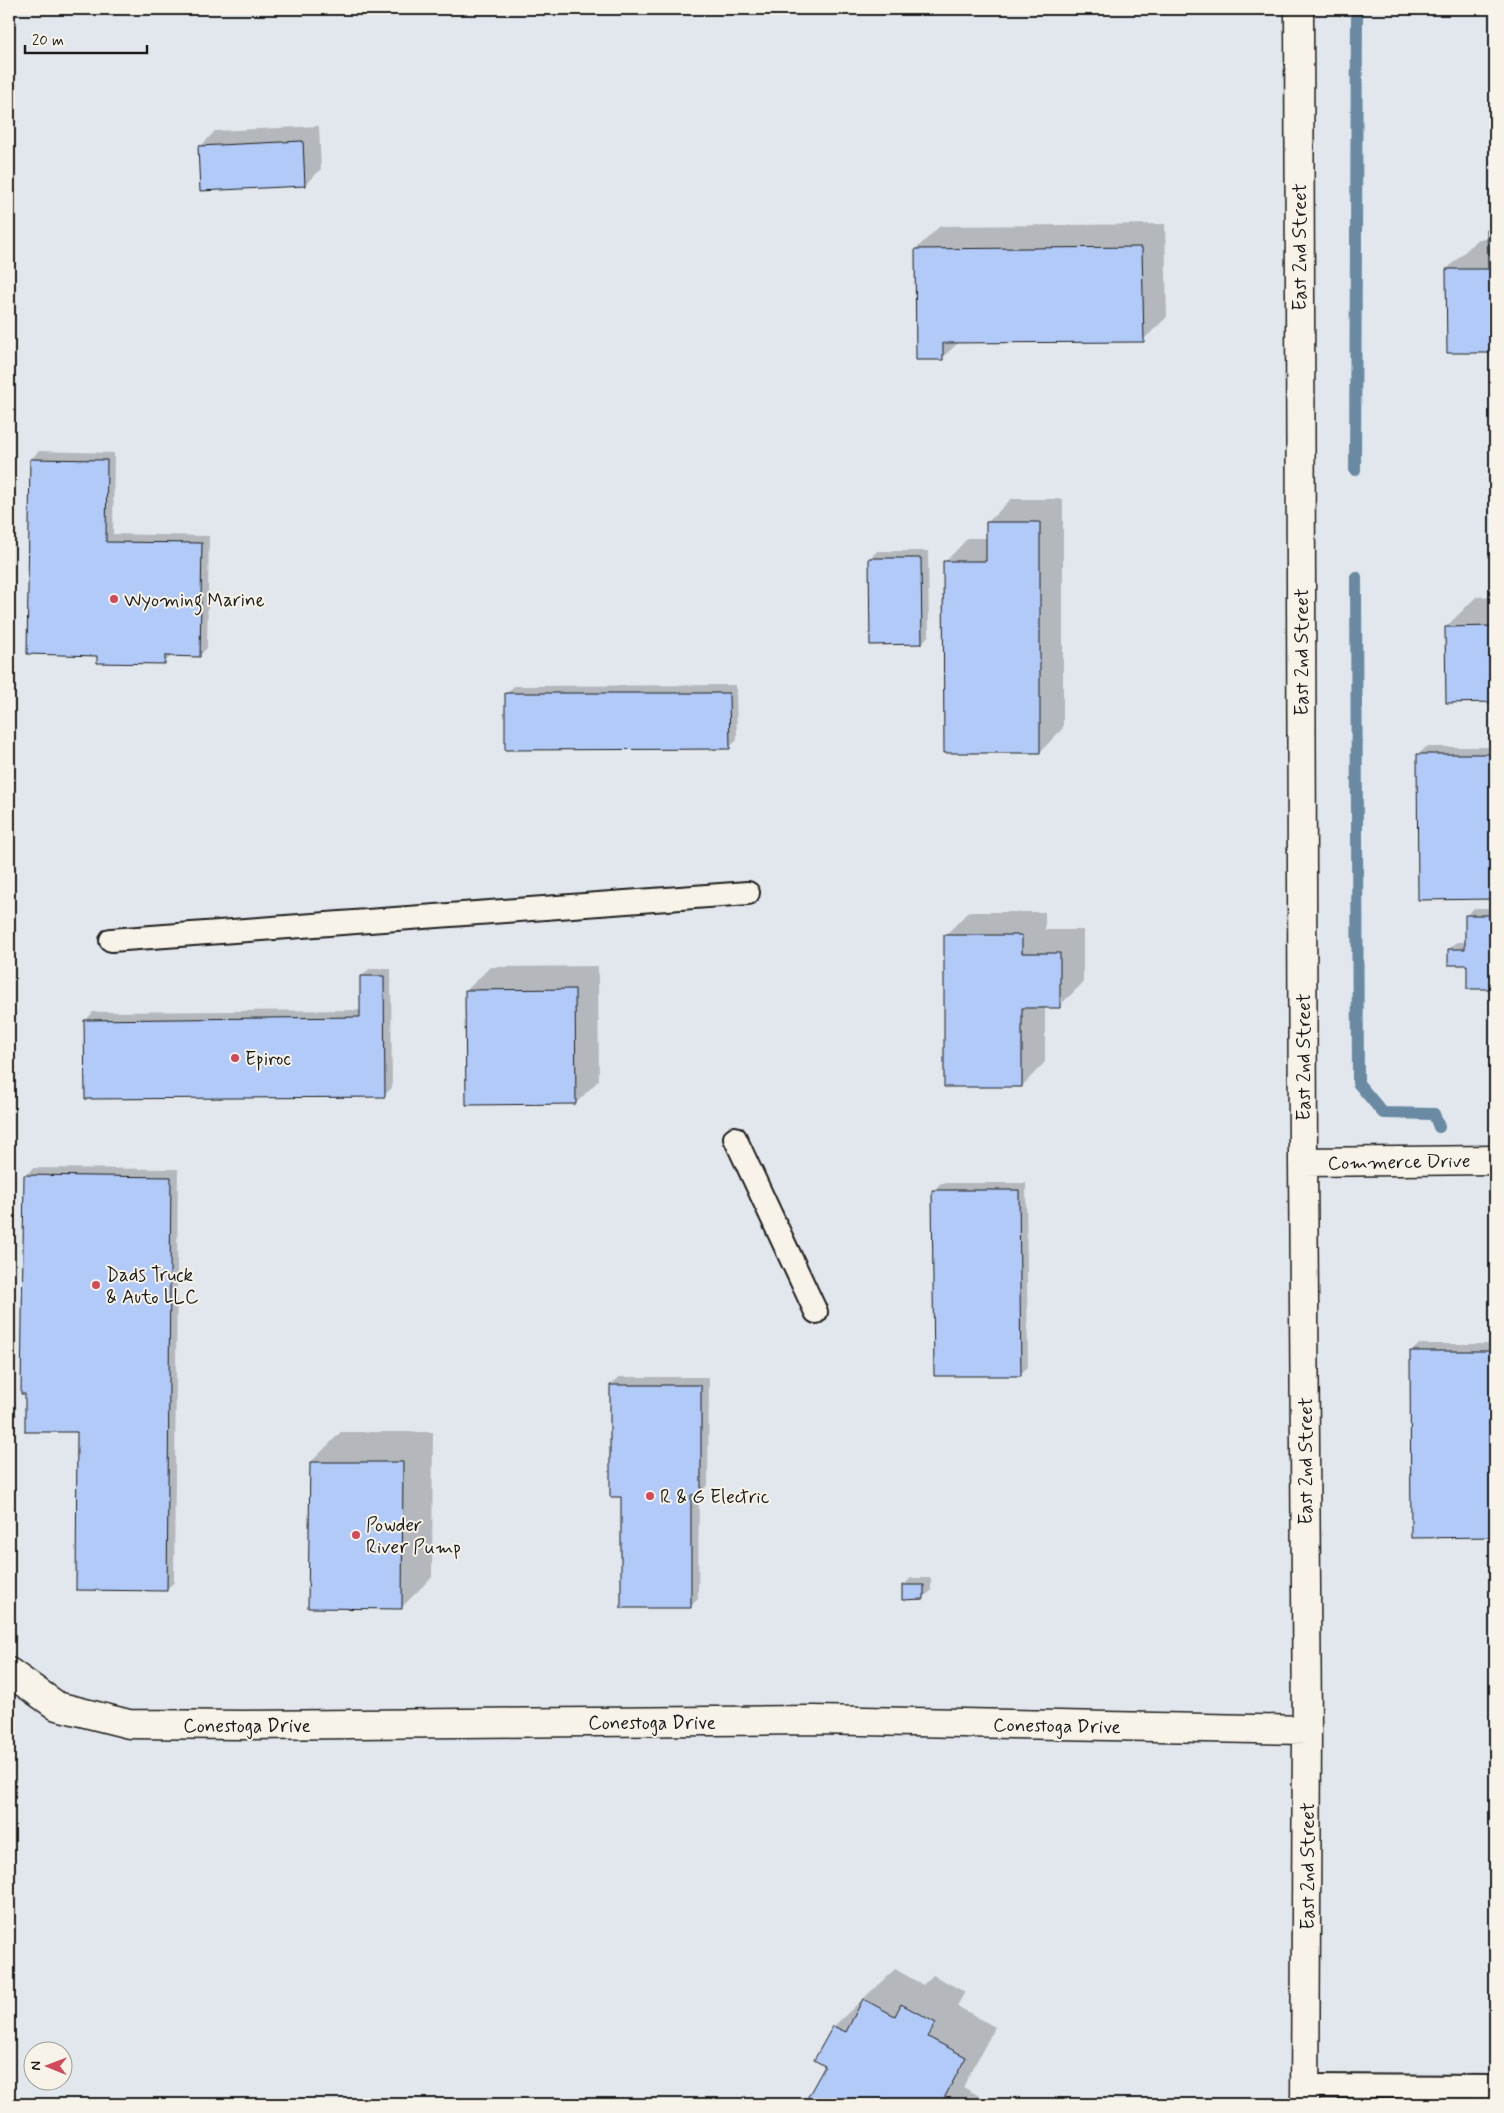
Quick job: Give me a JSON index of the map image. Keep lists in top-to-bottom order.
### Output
{
  "streets": {
    "street": ["East 2nd Street", "Commerce Drive", "Conestoga Drive"]
  },
  "crossings": [
    ["East 2nd Street", "Commerce Drive"],
    ["East 2nd Street", "Conestoga Drive"]
  ],
  "places": [
    "Wyoming Marine",
    "Epiroc",
    "Dads Truck & Auto LLC",
    "R & G Electric",
    "Powder River Pump"
  ],
  "scale_bar": "20 m",
  "north": "left"
}
